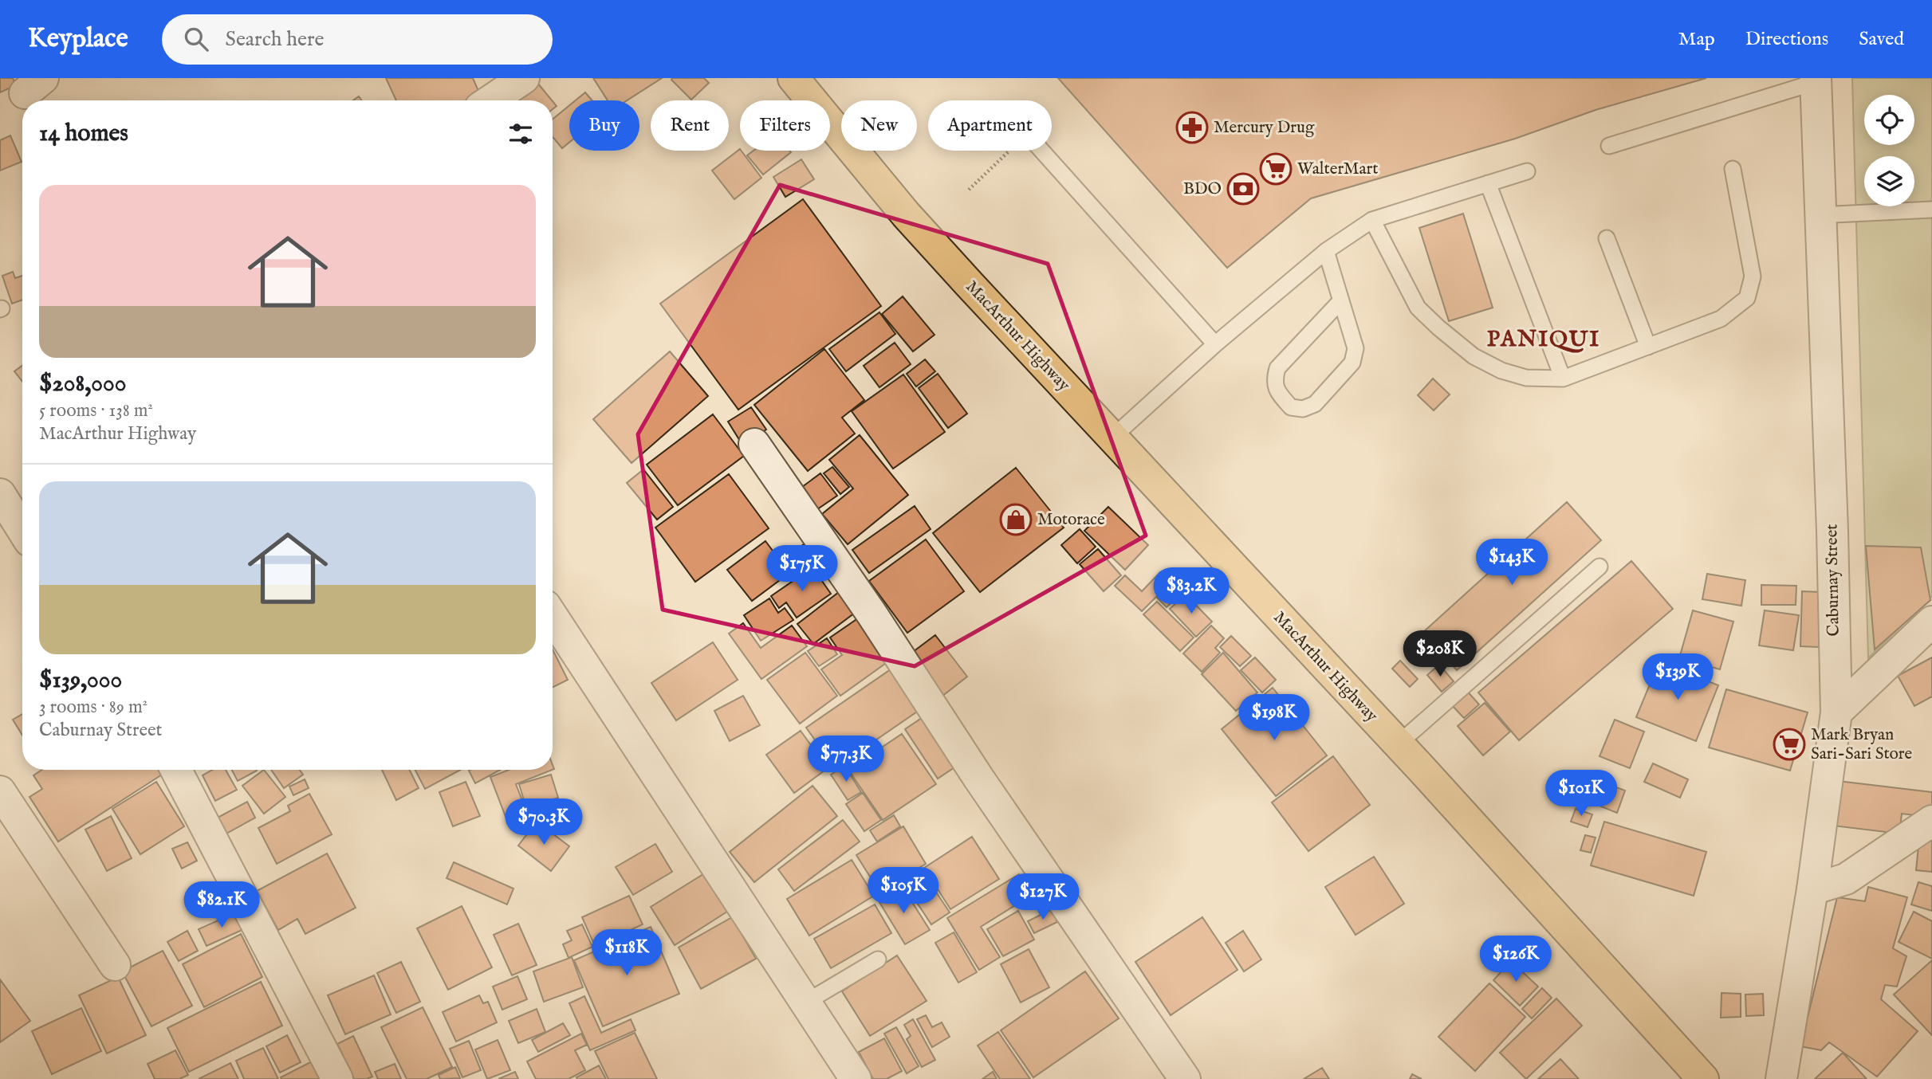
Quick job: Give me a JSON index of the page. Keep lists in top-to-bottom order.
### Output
{
  "streets": {
    "highway": ["MacArthur Highway"],
    "street": ["Caburnay Street"]
  },
  "districts": ["PANIQUI"],
  "places": {
    "pharmacy": ["Mercury Drug"],
    "supermarket": ["WalterMart", "Mark Bryan Sari-Sari Store"],
    "bank": ["BDO"],
    "shop": ["Motorace"]
  },
  "page": {
    "header": "Keyplace",
    "search": "Search here",
    "nav": ["Map", "Directions", "Saved"],
    "chip": [
      "Buy",
      "Rent",
      "Filters",
      "New",
      "Apartment"
    ],
    "heading": "14 homes",
    "list": [
      {
        "name": "$208,000",
        "note": "5 rooms · 138 m² · MacArthur Highway"
      },
      {
        "name": "$139,000",
        "note": "3 rooms · 89 m² · Caburnay Street"
      }
    ],
    "price": [
      "$143K",
      "$175K",
      "$83.2K",
      "$208K",
      "$139K",
      "$198K",
      "$77.3K",
      "$101K",
      "$70.3K",
      "$105K",
      "$127K",
      "$82.1K",
      "$118K",
      "$126K"
    ]
  }
}
